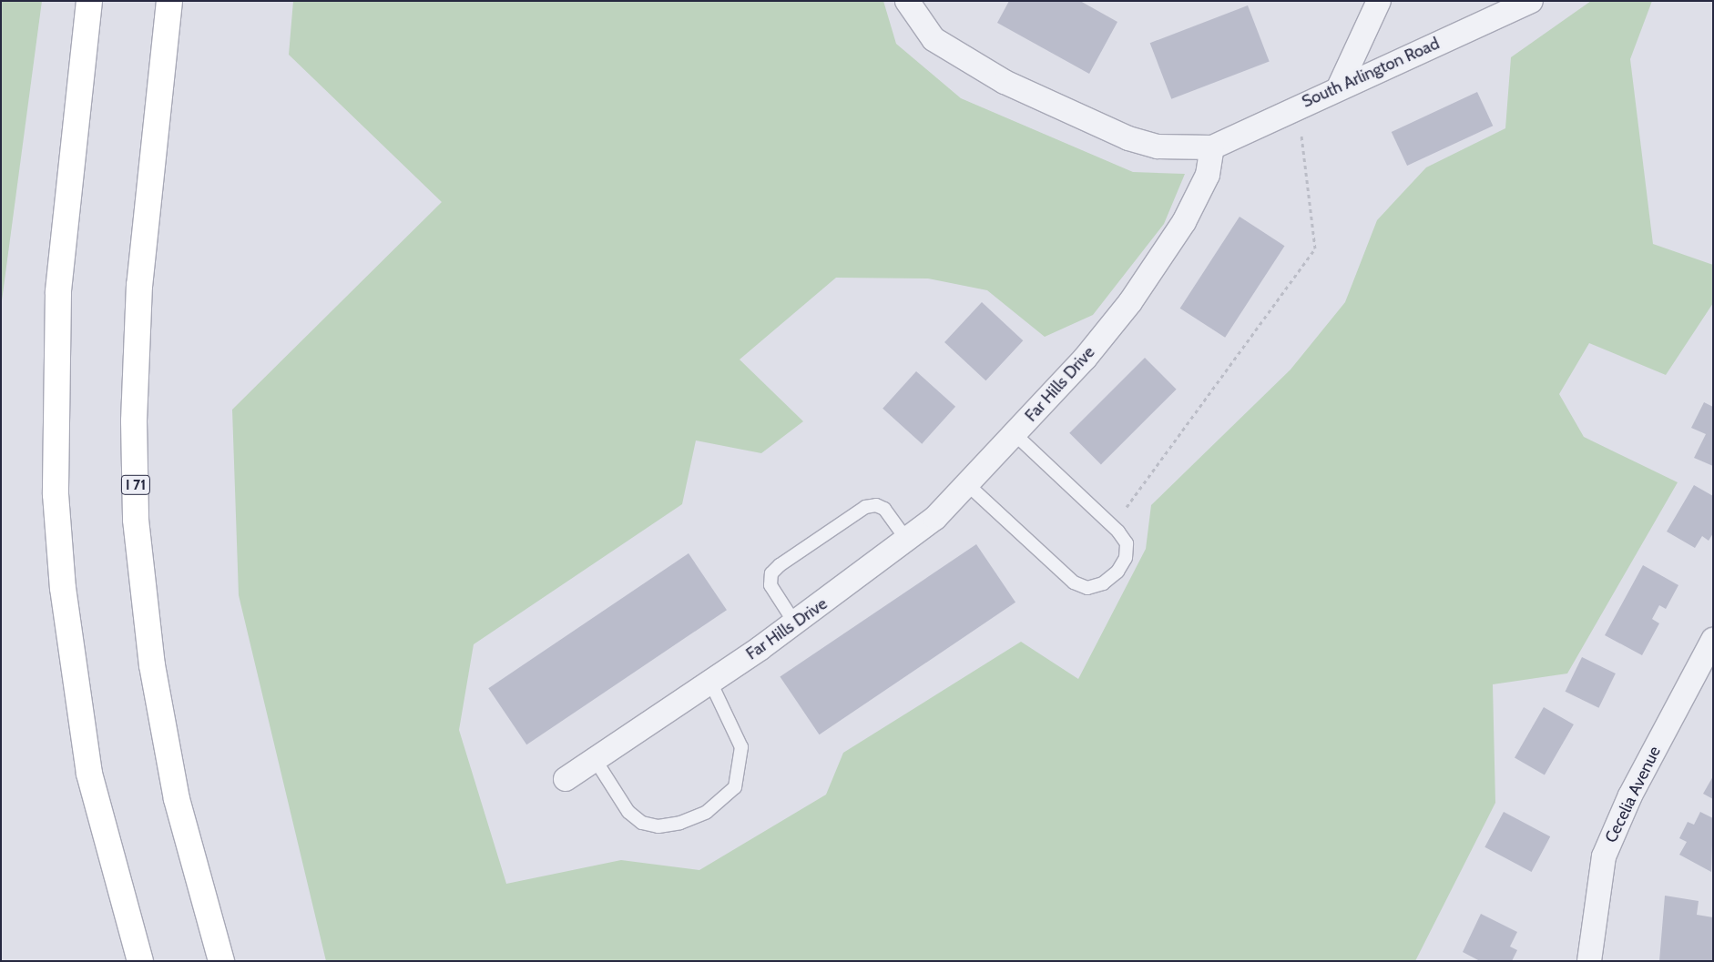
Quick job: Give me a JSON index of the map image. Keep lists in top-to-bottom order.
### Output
{
  "streets": {
    "highway": ["I 71"],
    "street": ["South Arlington Road", "Far Hills Drive", "Cecelia Avenue"]
  },
  "crossings": [
    ["South Arlington Road", "Far Hills Drive"]
  ]
}
